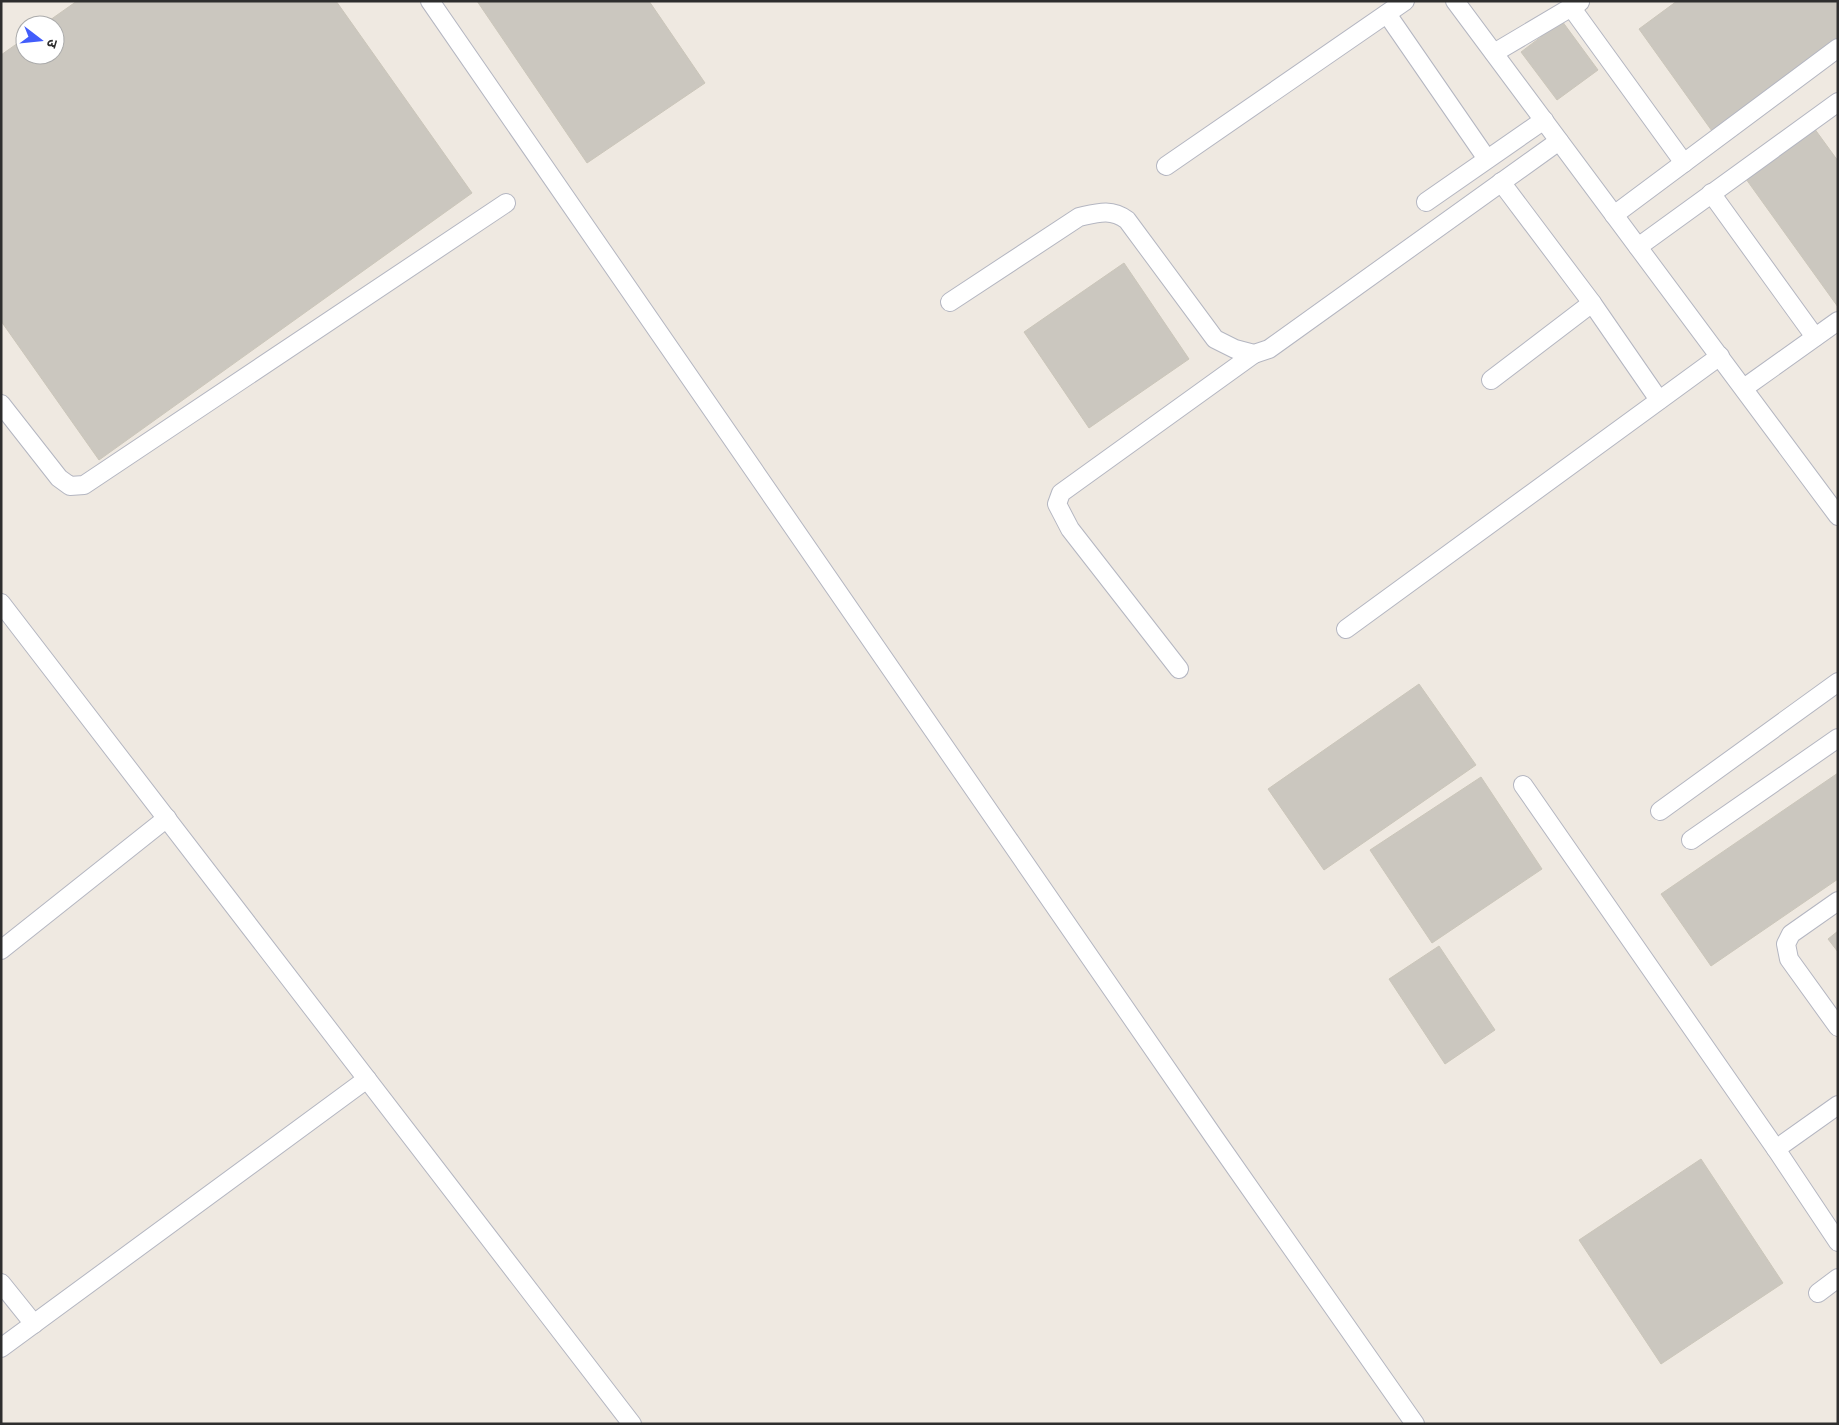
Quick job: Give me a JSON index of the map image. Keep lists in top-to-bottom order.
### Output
{
  "north": "right"
}
